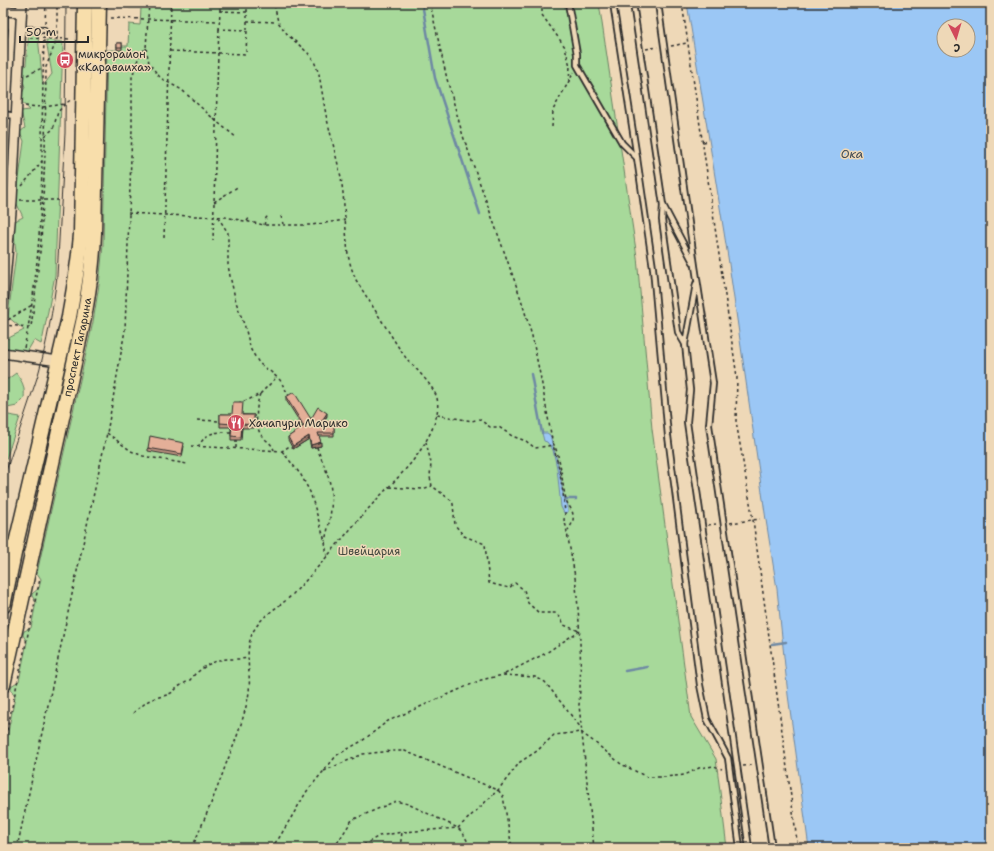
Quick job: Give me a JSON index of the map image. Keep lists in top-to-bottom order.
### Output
{
  "streets": {
    "main road": ["проспект Гагарина"]
  },
  "water": ["Ока"],
  "parks": ["Швейцария"],
  "places": {
    "bus stop": ["микрорайон «Караваиха»"],
    "restaurant": ["Хачапури Марико"]
  },
  "scale_bar": "50 m",
  "north": "bottom"
}
